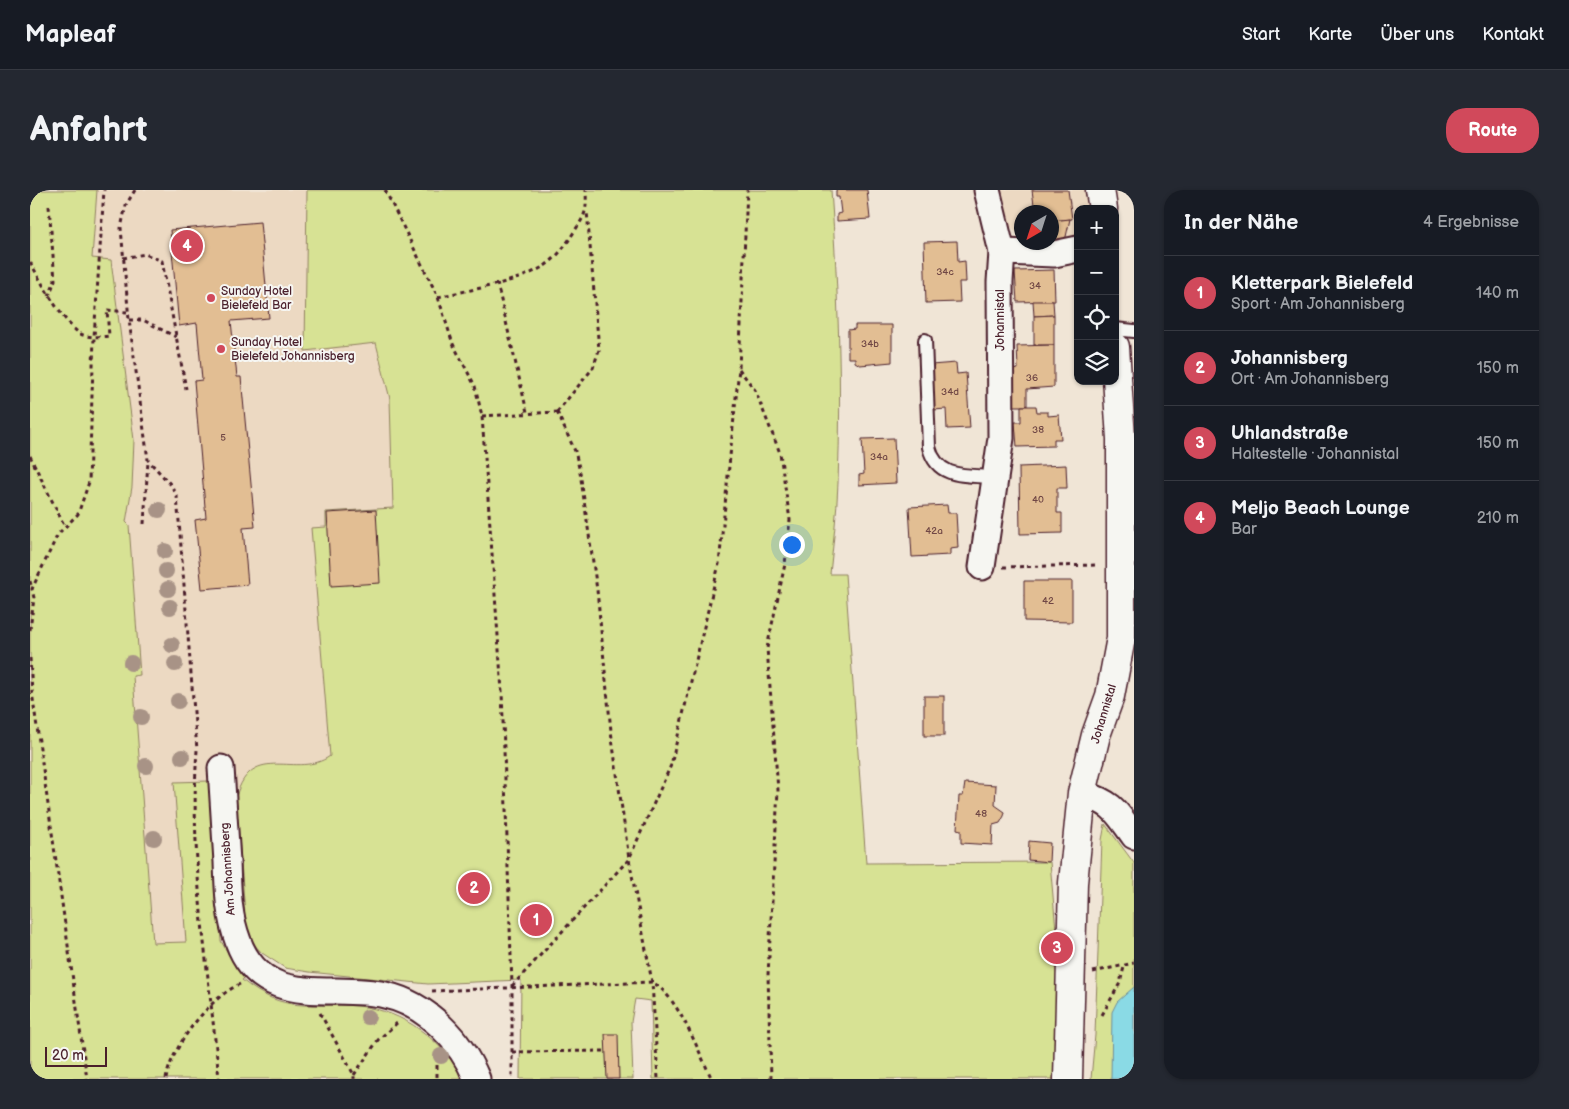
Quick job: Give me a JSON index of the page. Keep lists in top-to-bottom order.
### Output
{
  "streets": {
    "main road": ["Johannistal"],
    "street": ["Am Johannisberg"]
  },
  "places": ["Sunday Hotel Bielefeld Bar", "Sunday Hotel Bielefeld Johannisberg"],
  "house_numbers": [
    "34c",
    "34",
    "34b",
    "36",
    "34d",
    "38",
    "5",
    "34a",
    "40",
    "42a",
    "42",
    "48"
  ],
  "scale_bar": "20 m",
  "north": "bottom left",
  "page": {
    "header": "Mapleaf",
    "nav": [
      "Start",
      "Karte",
      "Über uns",
      "Kontakt"
    ],
    "buttons": "Route",
    "title": "Anfahrt",
    "heading": ["In der Nähe", "4 Ergebnisse"],
    "map_buttons": ["+", "−"],
    "pins": [
      "4",
      "2",
      "1",
      "3"
    ],
    "list": [
      {
        "mark": "1",
        "name": "Kletterpark Bielefeld",
        "note": "Sport · Am Johannisberg",
        "value": "140 m"
      },
      {
        "mark": "2",
        "name": "Johannisberg",
        "note": "Ort · Am Johannisberg",
        "value": "150 m"
      },
      {
        "mark": "3",
        "name": "Uhlandstraße",
        "note": "Haltestelle · Johannistal",
        "value": "150 m"
      },
      {
        "mark": "4",
        "name": "Me|jo Beach Lounge",
        "note": "Bar",
        "value": "210 m"
      }
    ],
    "scale": "20 m"
  }
}
